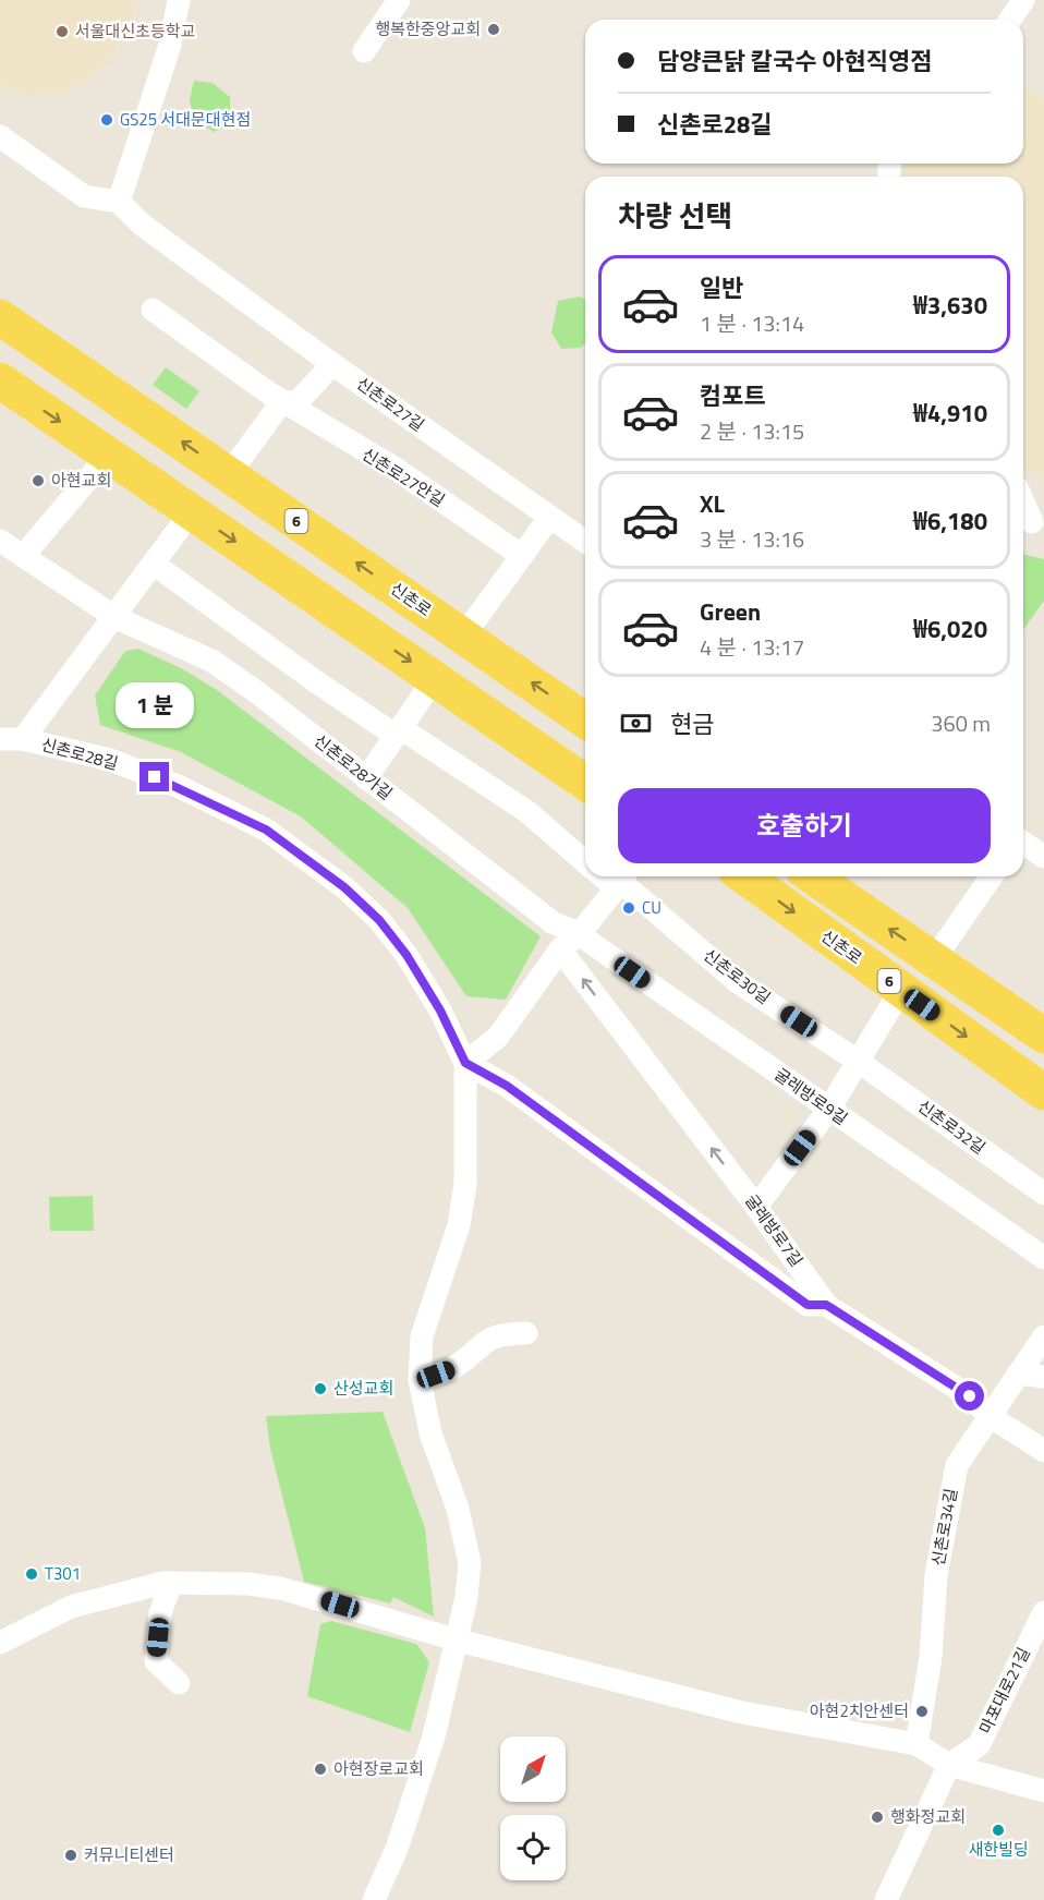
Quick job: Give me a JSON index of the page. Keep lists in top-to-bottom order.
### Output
{
  "streets": {
    "main road": ["6", "신촌로"],
    "street": [
      "신촌로27길",
      "신촌로27안길",
      "신촌로28길",
      "신촌로28가길",
      "신촌로30길",
      "굴레방로9길",
      "신촌로32길",
      "굴레방로7길",
      "신촌로34길",
      "마포대로21길"
    ]
  },
  "crossings": [
    ["신촌로28길", "신촌로28가길"],
    ["신촌로28가길", "굴레방로9길"],
    ["신촌로30길", "신촌로32길"],
    ["굴레방로7길", "신촌로34길"]
  ],
  "places": [
    "행복한중앙교회",
    "서울대신초등학교",
    "GS25 서대문대현점",
    "아현교회",
    "CU",
    "산성교회",
    "T301",
    "아현2치안센터",
    "아현장로교회",
    "행화정교회",
    "새한빌딩",
    "커뮤니티센터"
  ],
  "north": "top right",
  "page": {
    "banner": ["담양큰닭 칼국수 아현직영점", "신촌로28길"],
    "heading": "차량 선택",
    "list": [
      {
        "name": "일반",
        "note": "1 분 · 13:14",
        "value": "₩3,630"
      },
      {
        "name": "컴포트",
        "note": "2 분 · 13:15",
        "value": "₩4,910"
      },
      {
        "name": "XL",
        "note": "3 분 · 13:16",
        "value": "₩6,180"
      },
      {
        "name": "Green",
        "note": "4 분 · 13:17",
        "value": "₩6,020"
      }
    ],
    "bubble": "1 분",
    "pay": ["현금", "360 m"],
    "buttons": "호출하기"
  }
}
